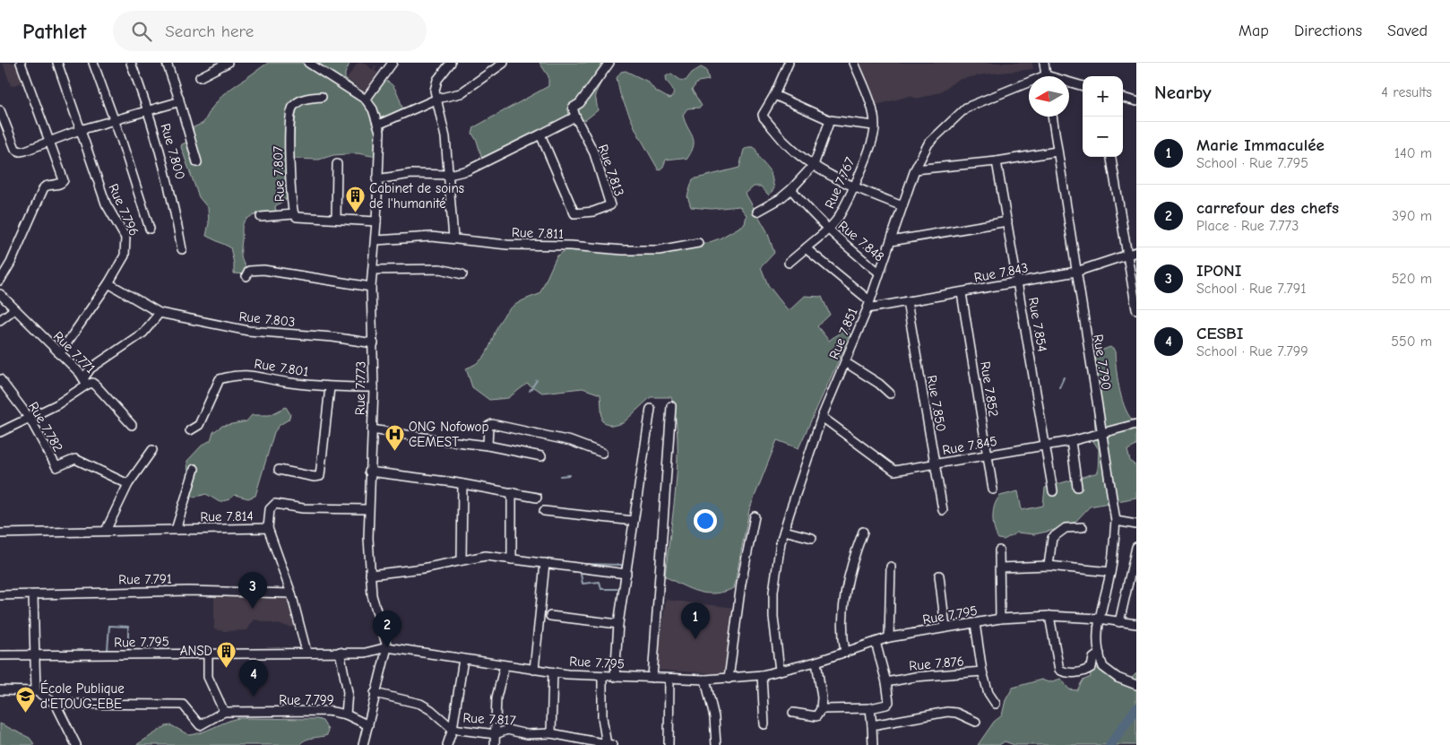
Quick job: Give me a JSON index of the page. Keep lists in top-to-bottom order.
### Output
{
  "streets": {
    "street": [
      "Rue 7.800",
      "Rue 7.813",
      "Rue 7.807",
      "Rue 7.767",
      "Rue 7.796",
      "Rue 7.811",
      "Rue 7.848",
      "Rue 7.843",
      "Rue 7.803",
      "Rue 7.854",
      "Rue 7.851",
      "Rue 7.771",
      "Rue 7.790",
      "Rue 7.801",
      "Rue 7.773",
      "Rue 7.852",
      "Rue 7.850",
      "Rue 7.782",
      "Rue 7.845",
      "Rue 7.814",
      "Rue 7.791",
      "Rue 7.795",
      "Rue 7.876",
      "Rue 7.799",
      "Rue 7.817"
    ]
  },
  "crossings": [
    ["Rue 7.807", "Rue 7.773"],
    ["Rue 7.767", "Rue 7.848"],
    ["Rue 7.796", "Rue 7.803"],
    ["Rue 7.796", "Rue 7.771"],
    ["Rue 7.811", "Rue 7.773"],
    ["Rue 7.848", "Rue 7.851"],
    ["Rue 7.843", "Rue 7.854"],
    ["Rue 7.843", "Rue 7.851"],
    ["Rue 7.843", "Rue 7.790"],
    ["Rue 7.843", "Rue 7.852"],
    ["Rue 7.843", "Rue 7.850"],
    ["Rue 7.803", "Rue 7.773"],
    ["Rue 7.854", "Rue 7.845"],
    ["Rue 7.851", "Rue 7.845"],
    ["Rue 7.851", "Rue 7.795"],
    ["Rue 7.790", "Rue 7.845"],
    ["Rue 7.790", "Rue 7.795"],
    ["Rue 7.801", "Rue 7.773"],
    ["Rue 7.773", "Rue 7.795"],
    ["Rue 7.852", "Rue 7.845"],
    ["Rue 7.850", "Rue 7.845"],
    ["Rue 7.814", "Rue 7.791"],
    ["Rue 7.814", "Rue 7.795"],
    ["Rue 7.795", "Rue 7.876"],
    ["Rue 7.795", "Rue 7.799"]
  ],
  "places": {
    "building": ["Cabinet de soins de l'humanité", "ANSD"],
    "hospital": ["ONG Nofowop CEMEST"],
    "school or university": ["École Publique d'ETOUG-EBE"]
  },
  "north": "left",
  "page": {
    "header": "Pathlet",
    "search": "Search here",
    "nav": ["Map", "Directions", "Saved"],
    "heading": ["Nearby", "4 results"],
    "map_buttons": ["+", "−"],
    "list": [
      {
        "mark": "1",
        "name": "Marie Immaculée",
        "note": "School · Rue 7.795",
        "value": "140 m"
      },
      {
        "mark": "2",
        "name": "carrefour des chefs",
        "note": "Place · Rue 7.773",
        "value": "390 m"
      },
      {
        "mark": "3",
        "name": "IPONI",
        "note": "School · Rue 7.791",
        "value": "520 m"
      },
      {
        "mark": "4",
        "name": "CESBI",
        "note": "School · Rue 7.799",
        "value": "550 m"
      }
    ],
    "pins": [
      "3",
      "1",
      "2",
      "4"
    ]
  }
}
